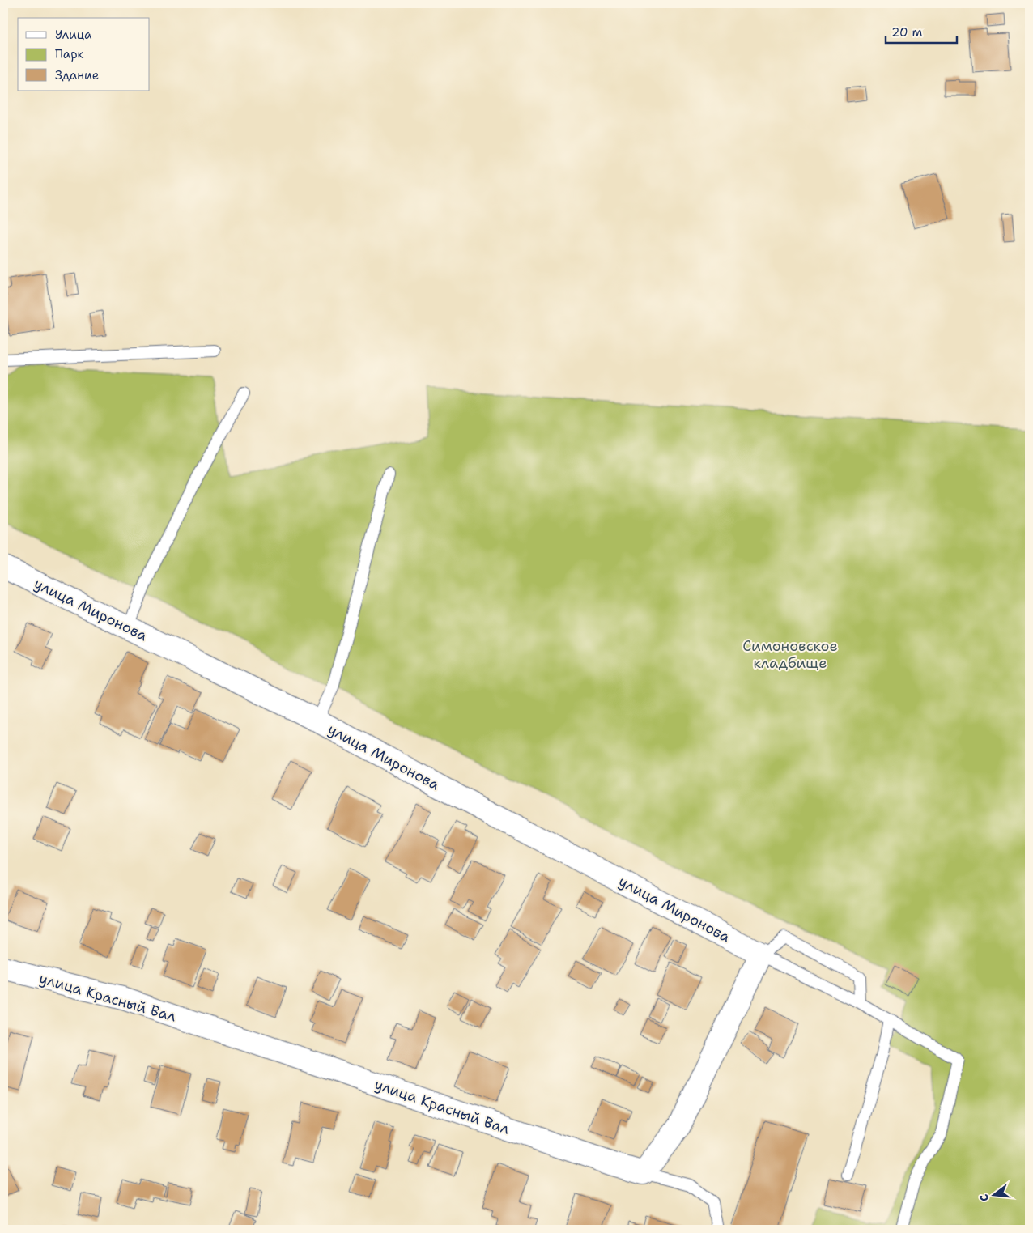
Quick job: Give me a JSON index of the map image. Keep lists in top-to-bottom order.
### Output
{
  "streets": {
    "street": ["улица Миронова", "улица Красный Вал"]
  },
  "parks": ["Симоновское кладбище"],
  "legend": ["Улица", "Парк", "Здание"],
  "scale_bar": "20 m",
  "north": "left"
}
